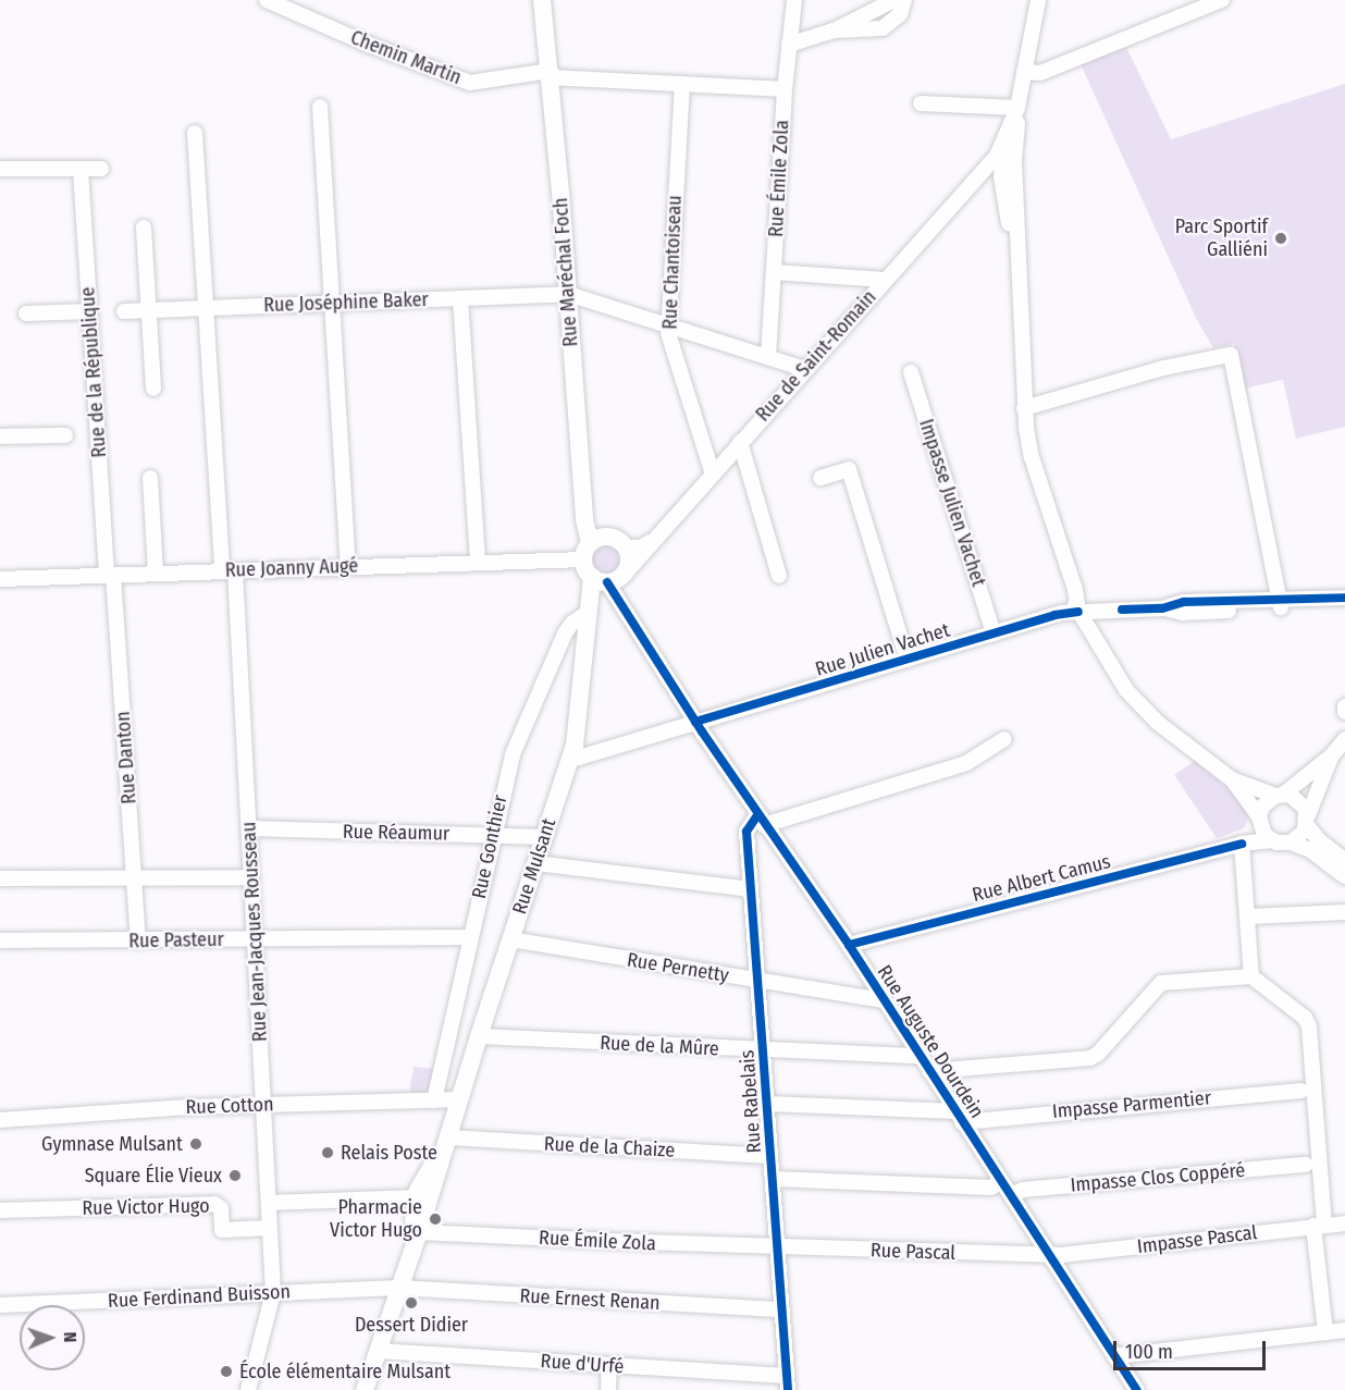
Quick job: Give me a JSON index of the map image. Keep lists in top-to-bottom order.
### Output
{
  "streets": {
    "main road": ["Rue Maréchal Foch", "Rue Mulsant"],
    "street": [
      "Chemin Martin",
      "Rue Émile Zola",
      "Rue Chantoiseau",
      "Rue Joséphine Baker",
      "Rue de Saint-Romain",
      "Rue de la République",
      "Impasse Julien Vachet",
      "Rue Joanny Augé",
      "Rue Julien Vachet",
      "Rue Danton",
      "Rue Réaumur",
      "Rue Gonthier",
      "Rue Albert Camus",
      "Rue Jean-Jacques Rousseau",
      "Rue Pasteur",
      "Rue Pernetty",
      "Rue Auguste Dourdein",
      "Rue de la Mûre",
      "Rue Rabelais",
      "Impasse Parmentier",
      "Rue Cotton",
      "Rue de la Chaize",
      "Impasse Clos Coppéré",
      "Rue Victor Hugo",
      "Impasse Pascal",
      "Rue Pascal",
      "Rue Ferdinand Buisson",
      "Rue Ernest Renan",
      "Rue d'Urfé"
    ]
  },
  "crossings": [
    ["Chemin Martin", "Rue Émile Zola"],
    ["Chemin Martin", "Rue Chantoiseau"],
    ["Chemin Martin", "Rue Maréchal Foch"],
    ["Rue Émile Zola", "Rue Joséphine Baker"],
    ["Rue Émile Zola", "Rue Mulsant"],
    ["Rue Émile Zola", "Rue Rabelais"],
    ["Rue Émile Zola", "Rue Pascal"],
    ["Rue Chantoiseau", "Rue Joséphine Baker"],
    ["Rue Chantoiseau", "Rue de Saint-Romain"],
    ["Rue Maréchal Foch", "Rue Joséphine Baker"],
    ["Rue Maréchal Foch", "Rue de Saint-Romain"],
    ["Rue Maréchal Foch", "Rue Joanny Augé"],
    ["Rue Maréchal Foch", "Rue Mulsant"],
    ["Rue Maréchal Foch", "Rue Auguste Dourdein"],
    ["Rue Joséphine Baker", "Rue de Saint-Romain"],
    ["Rue Joséphine Baker", "Rue Jean-Jacques Rousseau"],
    ["Rue de Saint-Romain", "Rue Joanny Augé"],
    ["Rue de Saint-Romain", "Rue Mulsant"],
    ["Rue de Saint-Romain", "Rue Auguste Dourdein"],
    ["Rue de la République", "Rue Joanny Augé"],
    ["Rue de la République", "Rue Danton"],
    ["Impasse Julien Vachet", "Rue Julien Vachet"],
    ["Rue Joanny Augé", "Rue Danton"],
    ["Rue Joanny Augé", "Rue Mulsant"],
    ["Rue Joanny Augé", "Rue Jean-Jacques Rousseau"],
    ["Rue Joanny Augé", "Rue Auguste Dourdein"],
    ["Rue Julien Vachet", "Rue Mulsant"],
    ["Rue Julien Vachet", "Rue Auguste Dourdein"],
    ["Rue Danton", "Rue Pasteur"],
    ["Rue Réaumur", "Rue Gonthier"],
    ["Rue Réaumur", "Rue Mulsant"],
    ["Rue Réaumur", "Rue Jean-Jacques Rousseau"],
    ["Rue Gonthier", "Rue Mulsant"],
    ["Rue Gonthier", "Rue Pasteur"],
    ["Rue Gonthier", "Rue Cotton"],
    ["Rue Mulsant", "Rue Pernetty"],
    ["Rue Mulsant", "Rue Auguste Dourdein"],
    ["Rue Mulsant", "Rue de la Mûre"],
    ["Rue Mulsant", "Rue Cotton"],
    ["Rue Mulsant", "Rue de la Chaize"],
    ["Rue Mulsant", "Rue Ferdinand Buisson"],
    ["Rue Mulsant", "Rue Ernest Renan"],
    ["Rue Mulsant", "Rue d'Urfé"],
    ["Rue Albert Camus", "Rue Auguste Dourdein"],
    ["Rue Jean-Jacques Rousseau", "Rue Pasteur"],
    ["Rue Jean-Jacques Rousseau", "Rue Cotton"],
    ["Rue Jean-Jacques Rousseau", "Rue Victor Hugo"],
    ["Rue Jean-Jacques Rousseau", "Rue Ferdinand Buisson"],
    ["Rue Pernetty", "Rue Auguste Dourdein"],
    ["Rue Pernetty", "Rue Rabelais"],
    ["Rue Auguste Dourdein", "Rue de la Mûre"],
    ["Rue Auguste Dourdein", "Rue Rabelais"],
    ["Rue Auguste Dourdein", "Impasse Parmentier"],
    ["Rue Auguste Dourdein", "Impasse Clos Coppéré"],
    ["Rue Auguste Dourdein", "Impasse Pascal"],
    ["Rue Auguste Dourdein", "Rue Pascal"],
    ["Rue de la Mûre", "Rue Rabelais"],
    ["Rue Rabelais", "Impasse Parmentier"],
    ["Rue Rabelais", "Rue de la Chaize"],
    ["Rue Rabelais", "Rue Pascal"],
    ["Rue Rabelais", "Rue Ernest Renan"],
    ["Rue Rabelais", "Rue d'Urfé"],
    ["Impasse Pascal", "Rue Pascal"],
    ["Rue Ferdinand Buisson", "Rue Ernest Renan"]
  ],
  "places": [
    "Parc Sportif Galliéni",
    "Gymnase Mulsant",
    "Relais Poste",
    "Square Élie Vieux",
    "Pharmacie Victor Hugo",
    "Dessert Didier",
    "École élémentaire Mulsant"
  ],
  "scale_bar": "100 m",
  "north": "right"
}
